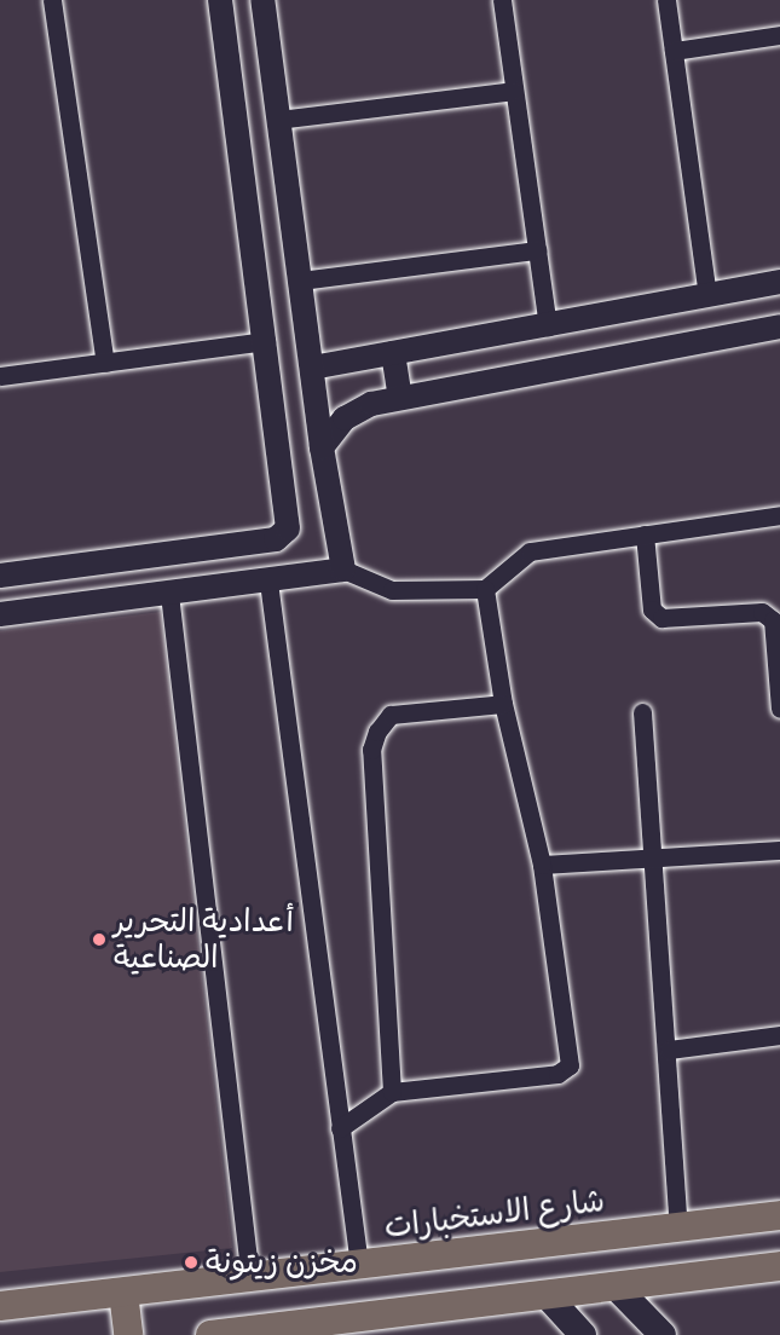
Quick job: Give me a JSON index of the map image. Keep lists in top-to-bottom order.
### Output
{
  "streets": {
    "main road": ["شارع الاستخبارات"]
  },
  "places": ["أعدادية التحرير الصناعية", "مخزن زيتونة"]
}
